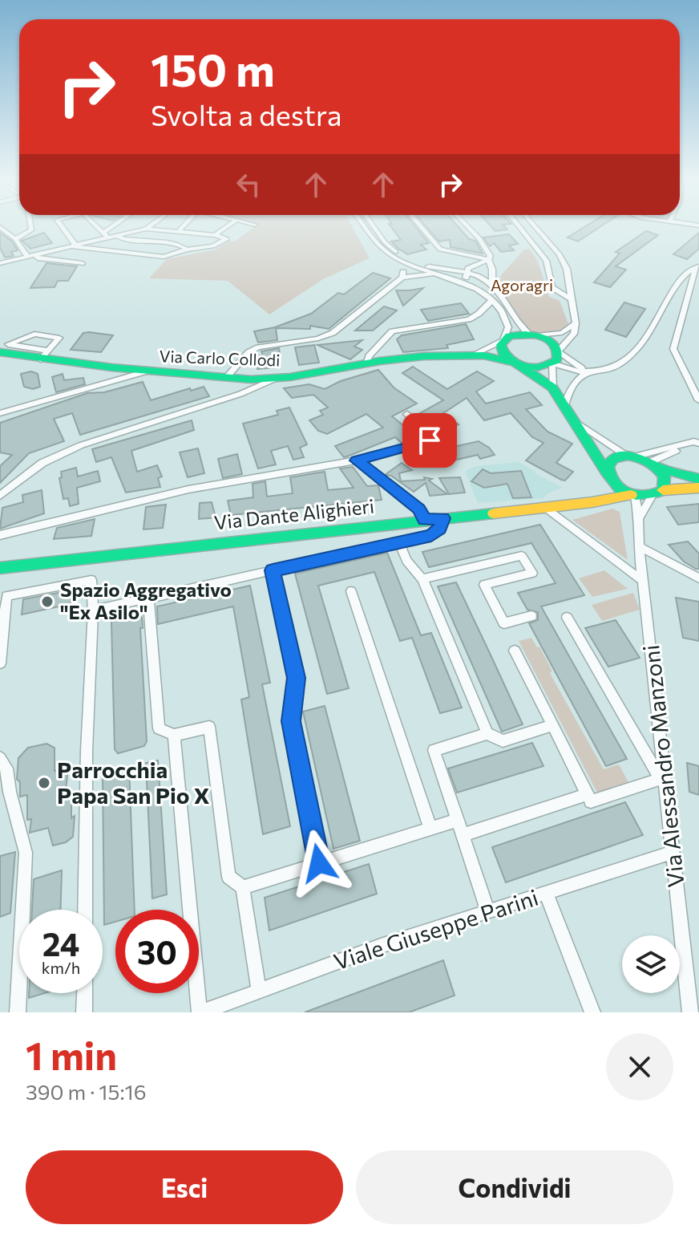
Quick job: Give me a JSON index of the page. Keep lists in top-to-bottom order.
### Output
{
  "streets": {
    "street": [
      "Via Carlo Collodi",
      "Via Dante Alighieri",
      "Via Alessandro Manzoni",
      "Viale Giuseppe Parini"
    ]
  },
  "crossings": [
    ["Via Dante Alighieri", "Via Alessandro Manzoni"],
    ["Via Alessandro Manzoni", "Viale Giuseppe Parini"]
  ],
  "parks": ["Agoragri"],
  "places": ["Spazio Aggregativo \"Ex Asilo\"", "Parrocchia Papa San Pio X"],
  "page": {
    "turn": ["150 m", "Svolta a destra"],
    "speed": "24 km/h",
    "limit": "30",
    "heading": ["1 min", "390 m · 15:16"],
    "buttons": ["Esci", "Condividi"]
  }
}
